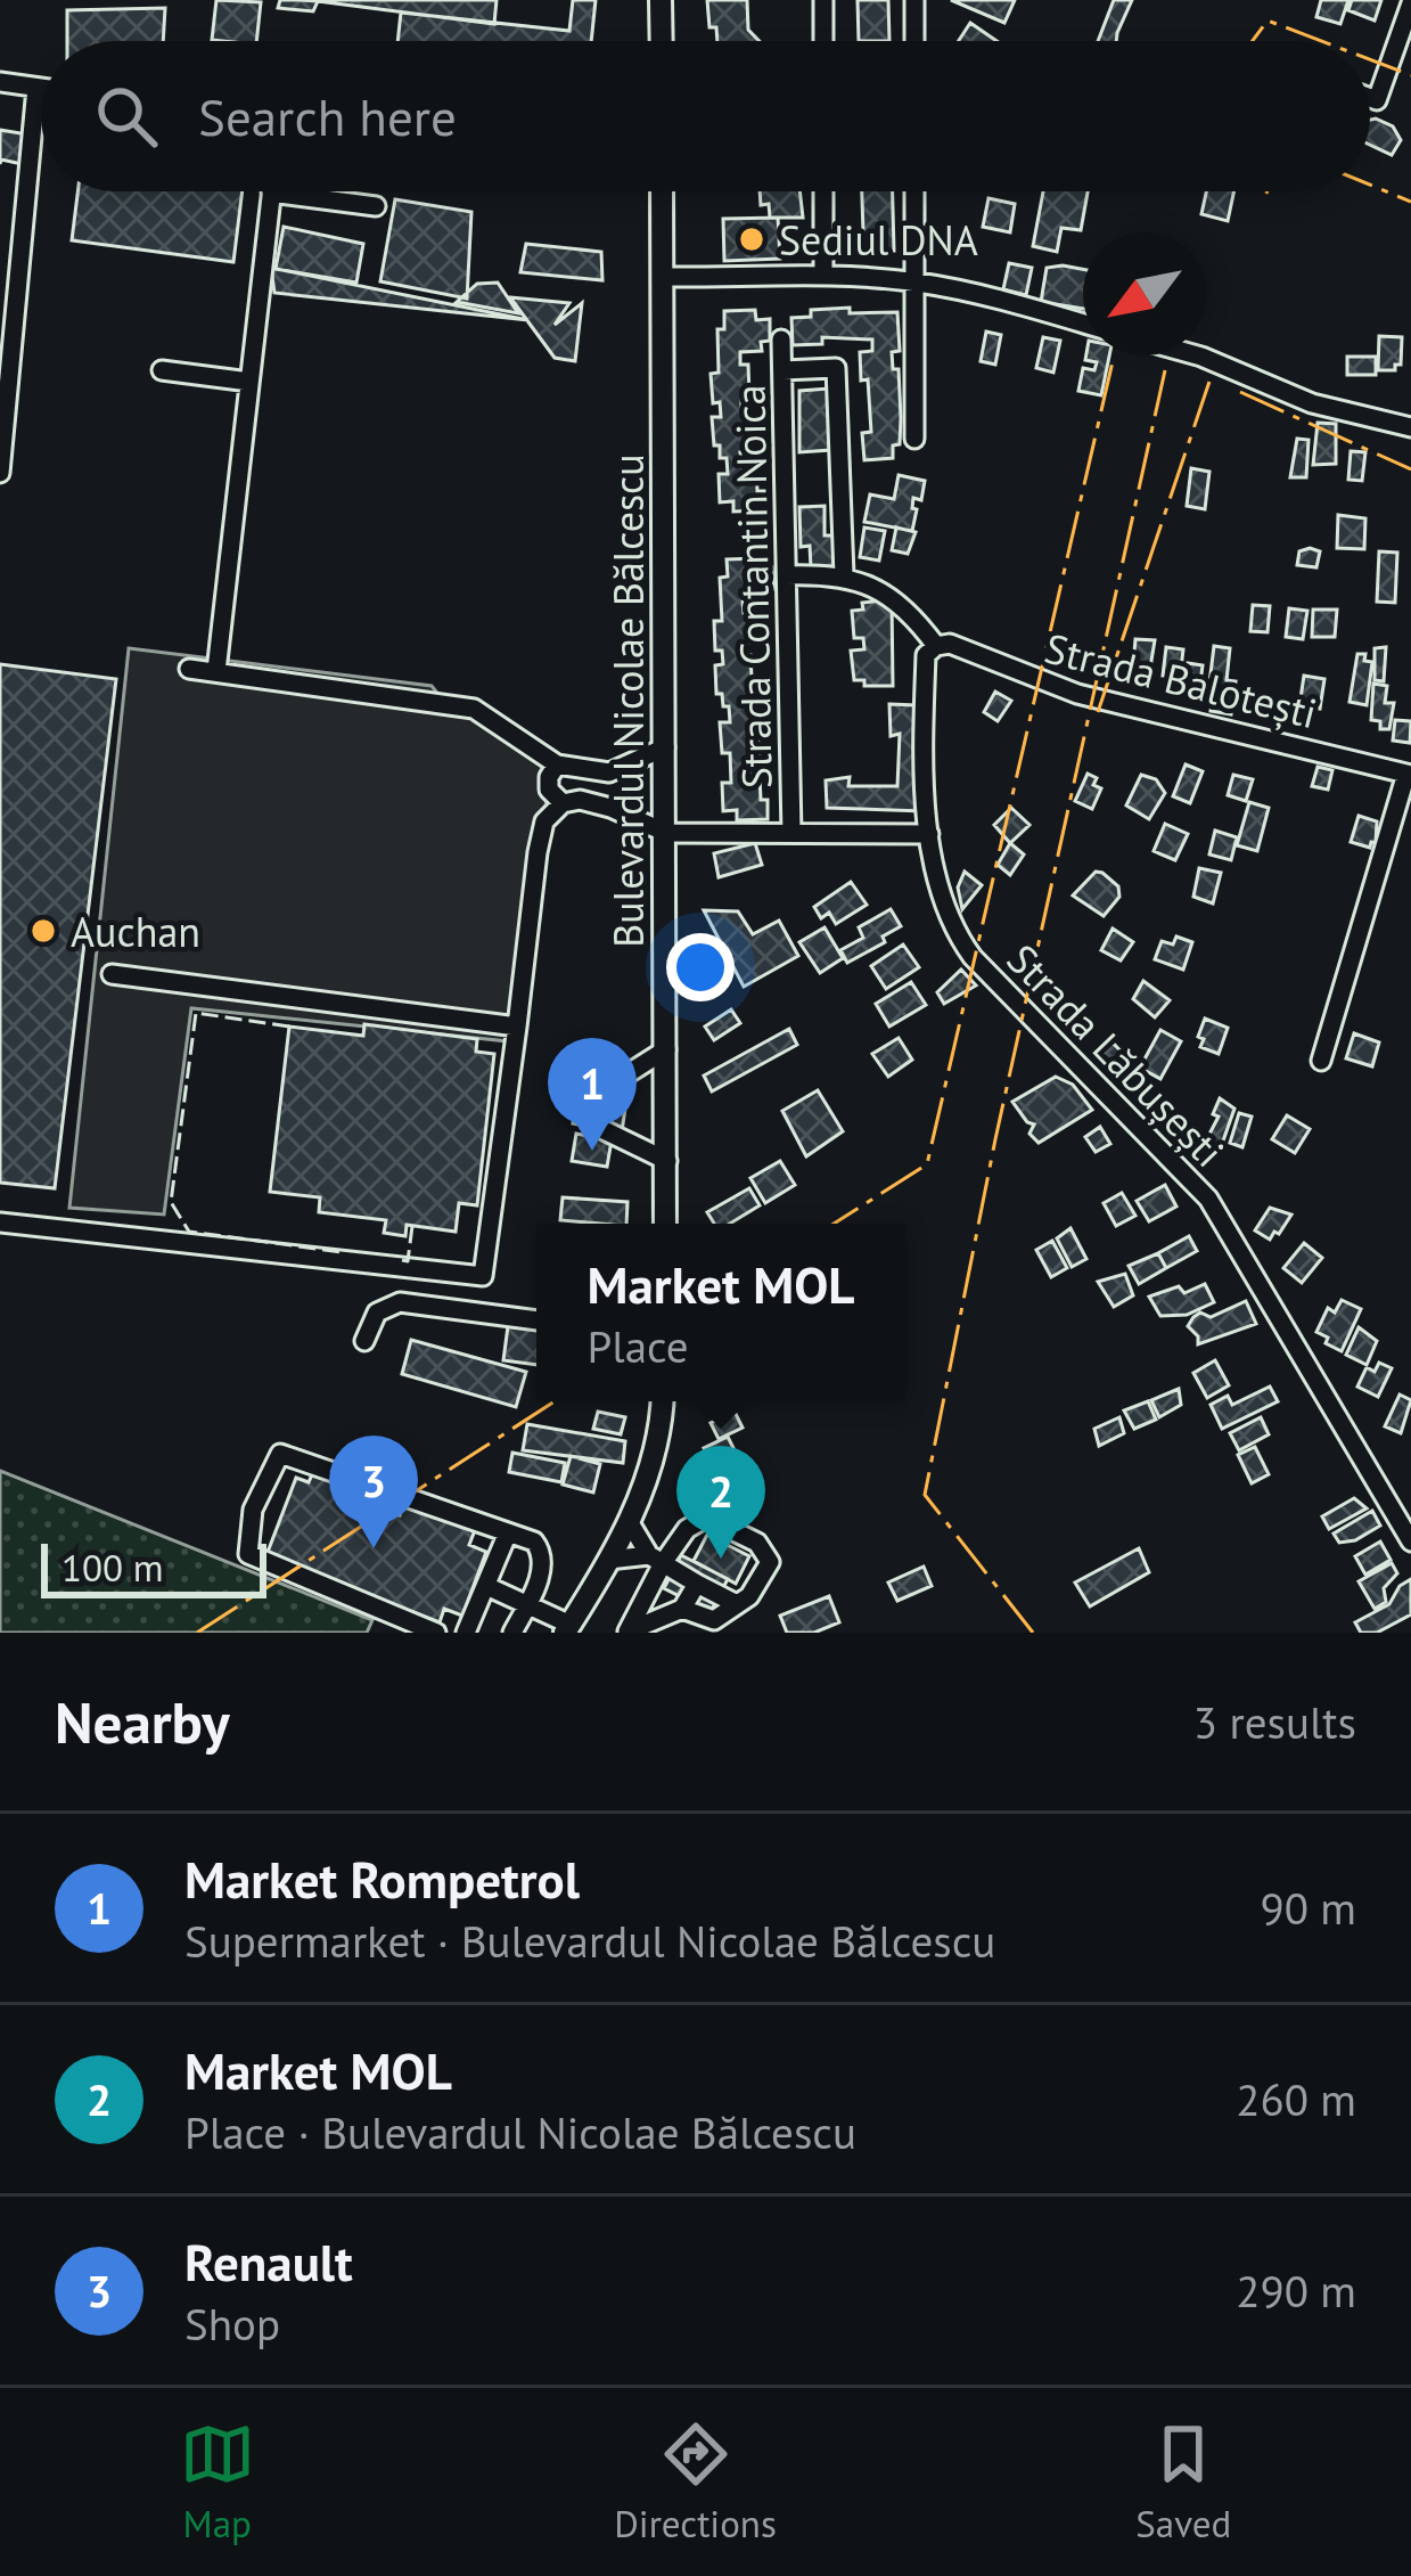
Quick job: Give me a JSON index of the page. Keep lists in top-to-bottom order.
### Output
{
  "streets": {
    "main road": ["Bulevardul Nicolae Bălcescu"],
    "street": ["Strada Contantin Noica", "Strada Balotești", "Strada Lăbușești"]
  },
  "places": ["Sediul DNA", "Auchan"],
  "scale_bar": "100 m",
  "north": "bottom left",
  "page": {
    "search": "Search here",
    "pins": ["1", "3", "2"],
    "popup": ["Market MOL", "Place"],
    "scale": "100 m",
    "heading": ["Nearby", "3 results"],
    "list": [
      {
        "mark": "1",
        "name": "Market Rompetrol",
        "note": "Supermarket · Bulevardul Nicolae Bălcescu",
        "value": "90 m"
      },
      {
        "mark": "2",
        "name": "Market MOL",
        "note": "Place · Bulevardul Nicolae Bălcescu",
        "value": "260 m"
      },
      {
        "mark": "3",
        "name": "Renault",
        "note": "Shop",
        "value": "290 m"
      }
    ],
    "nav": ["Map", "Directions", "Saved"]
  }
}
